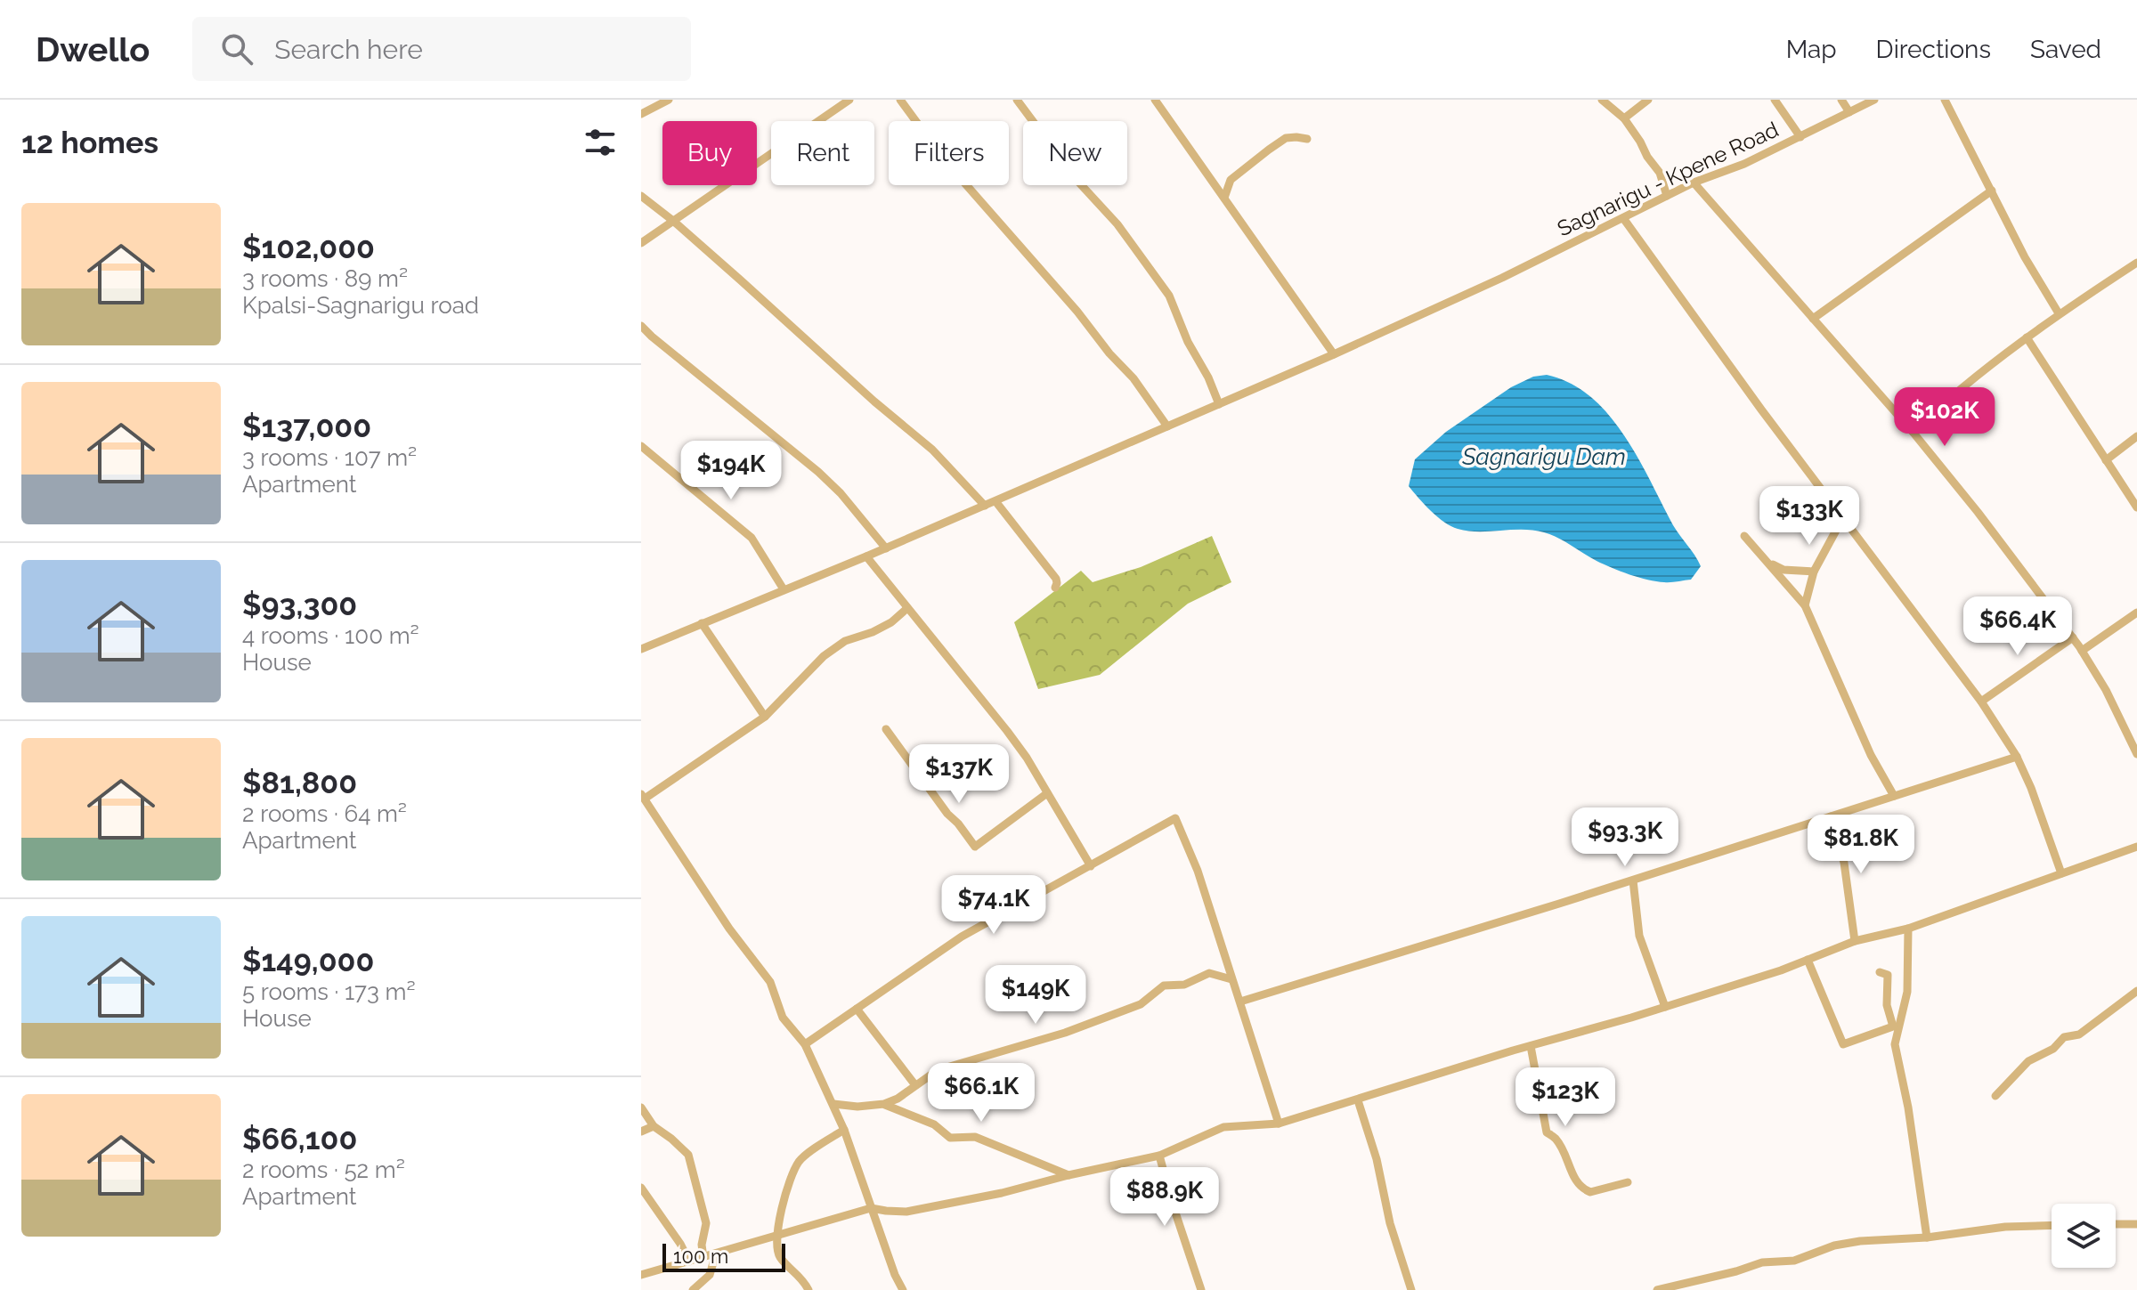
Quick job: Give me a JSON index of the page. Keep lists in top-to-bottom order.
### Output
{
  "streets": {
    "street": ["Sagnarigu - Kpene Road"]
  },
  "water": ["Sagnarigu Dam"],
  "scale_bar": "100 m",
  "page": {
    "header": "Dwello",
    "search": "Search here",
    "nav": ["Map", "Directions", "Saved"],
    "heading": "12 homes",
    "chip": [
      "Buy",
      "Rent",
      "Filters",
      "New"
    ],
    "list": [
      {
        "name": "$102,000",
        "note": "3 rooms · 89 m² · Kpalsi-Sagnarigu road"
      },
      {
        "name": "$137,000",
        "note": "3 rooms · 107 m² · Apartment"
      },
      {
        "name": "$93,300",
        "note": "4 rooms · 100 m² · House"
      },
      {
        "name": "$81,800",
        "note": "2 rooms · 64 m² · Apartment"
      },
      {
        "name": "$149,000",
        "note": "5 rooms · 173 m² · House"
      },
      {
        "name": "$66,100",
        "note": "2 rooms · 52 m² · Apartment"
      }
    ],
    "price": [
      "$102K",
      "$194K",
      "$133K",
      "$66.4K",
      "$137K",
      "$93.3K",
      "$81.8K",
      "$74.1K",
      "$149K",
      "$66.1K",
      "$123K",
      "$88.9K"
    ],
    "scale": "100 m"
  }
}
